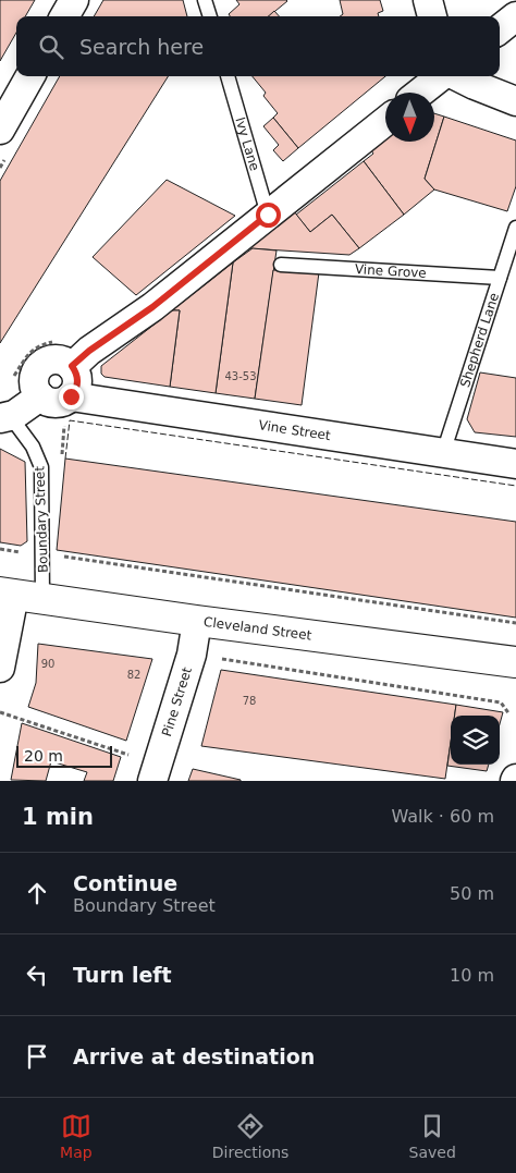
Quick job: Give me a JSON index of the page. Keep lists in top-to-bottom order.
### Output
{
  "streets": {
    "main road": ["Cleveland Street"],
    "street": ["Vine Street", "Pine Street"],
    "lane": [
      "Ivy Lane",
      "Vine Grove",
      "Shepherd Lane",
      "Boundary Street"
    ]
  },
  "crossings": [
    ["Vine Grove", "Shepherd Lane"],
    ["Shepherd Lane", "Vine Street"],
    ["Boundary Street", "Cleveland Street"],
    ["Cleveland Street", "Pine Street"]
  ],
  "house_numbers": [
    "43-53",
    "90",
    "82",
    "78"
  ],
  "scale_bar": "20 m",
  "north": "bottom",
  "page": {
    "search": "Search here",
    "scale": "20 m",
    "heading": ["1 min", "Walk · 60 m"],
    "list": [
      ["Continue", "Boundary Street", "50 m"],
      ["Turn left", "10 m"],
      "Arrive at destination"
    ],
    "nav": ["Map", "Directions", "Saved"]
  }
}
